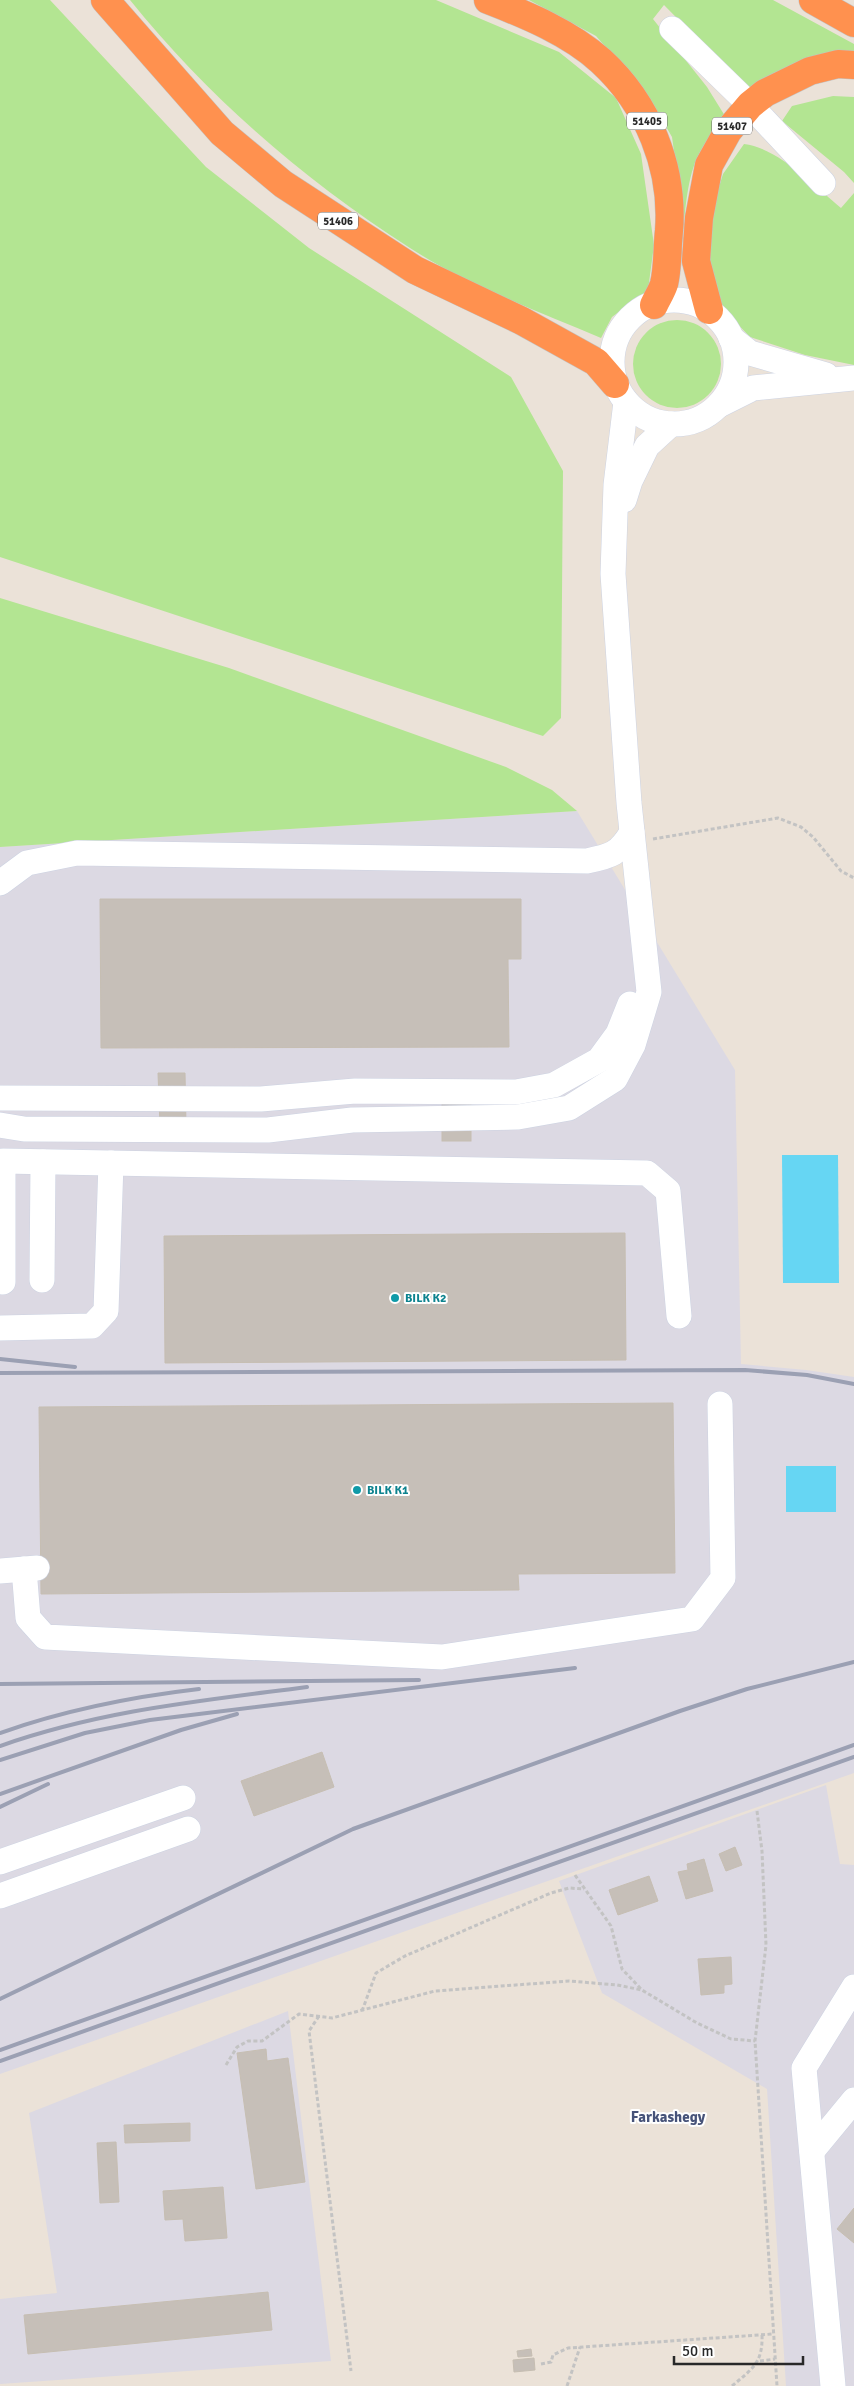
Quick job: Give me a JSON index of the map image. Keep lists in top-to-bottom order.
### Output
{
  "streets": {
    "highway": ["51405", "51407", "51406"]
  },
  "crossings": [
    ["51405", "51407"],
    ["51405", "51406"],
    ["51407", "51406"]
  ],
  "districts": ["Farkashegy"],
  "places": ["BILK K2", "BILK K1"],
  "scale_bar": "50 m"
}
